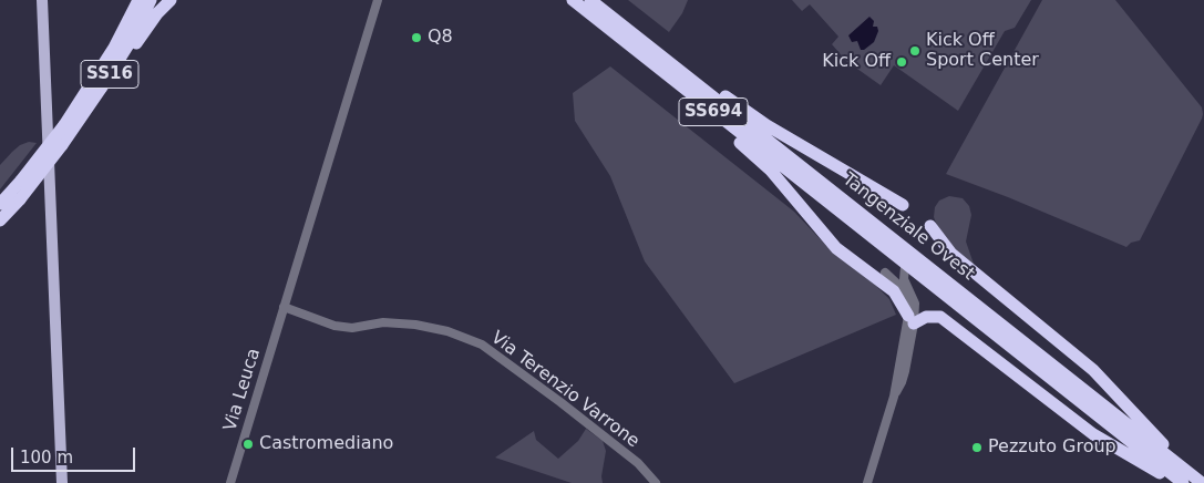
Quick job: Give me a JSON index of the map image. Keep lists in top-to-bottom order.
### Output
{
  "streets": {
    "highway": ["SS16", "SS694", "Tangenziale Ovest"],
    "street": ["Via Leuca", "Via Terenzio Varrone"]
  },
  "crossings": [
    ["Via Leuca", "Via Terenzio Varrone"]
  ],
  "places": [
    "Q8",
    "Kick Off Sport Center",
    "Kick Off",
    "Castromediano",
    "Pezzuto Group"
  ],
  "scale_bar": "100 m"
}
